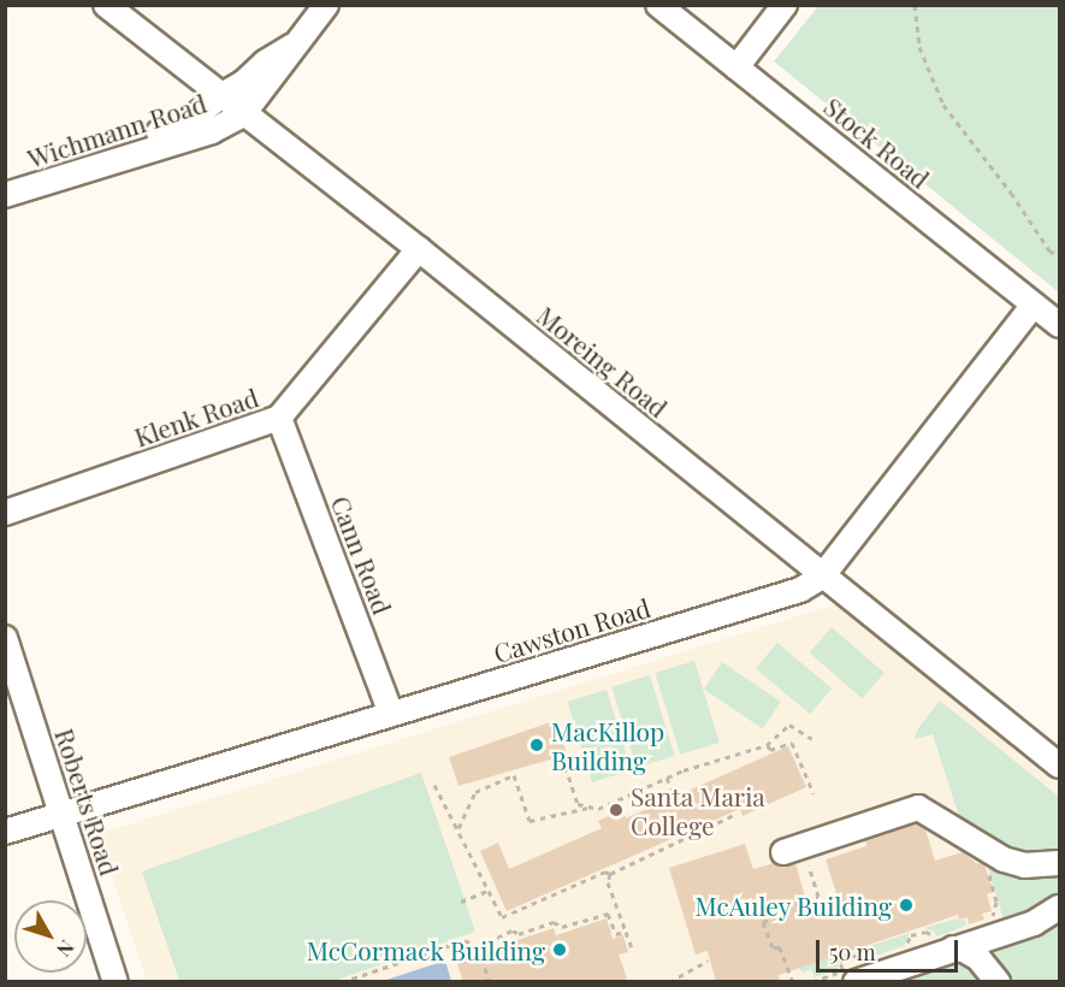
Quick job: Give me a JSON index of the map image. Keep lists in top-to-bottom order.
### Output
{
  "streets": {
    "street": [
      "Wichmann Road",
      "Stock Road",
      "Moreing Road",
      "Klenk Road",
      "Cann Road",
      "Cawston Road",
      "Roberts Road"
    ]
  },
  "crossings": [
    ["Wichmann Road", "Moreing Road"],
    ["Stock Road", "Cawston Road"],
    ["Moreing Road", "Klenk Road"],
    ["Moreing Road", "Cawston Road"],
    ["Klenk Road", "Cann Road"],
    ["Cann Road", "Cawston Road"],
    ["Cawston Road", "Roberts Road"]
  ],
  "places": [
    "MacKillop Building",
    "Santa Maria College",
    "McAuley Building",
    "McCormack Building"
  ],
  "scale_bar": "50 m",
  "north": "bottom right"
}
